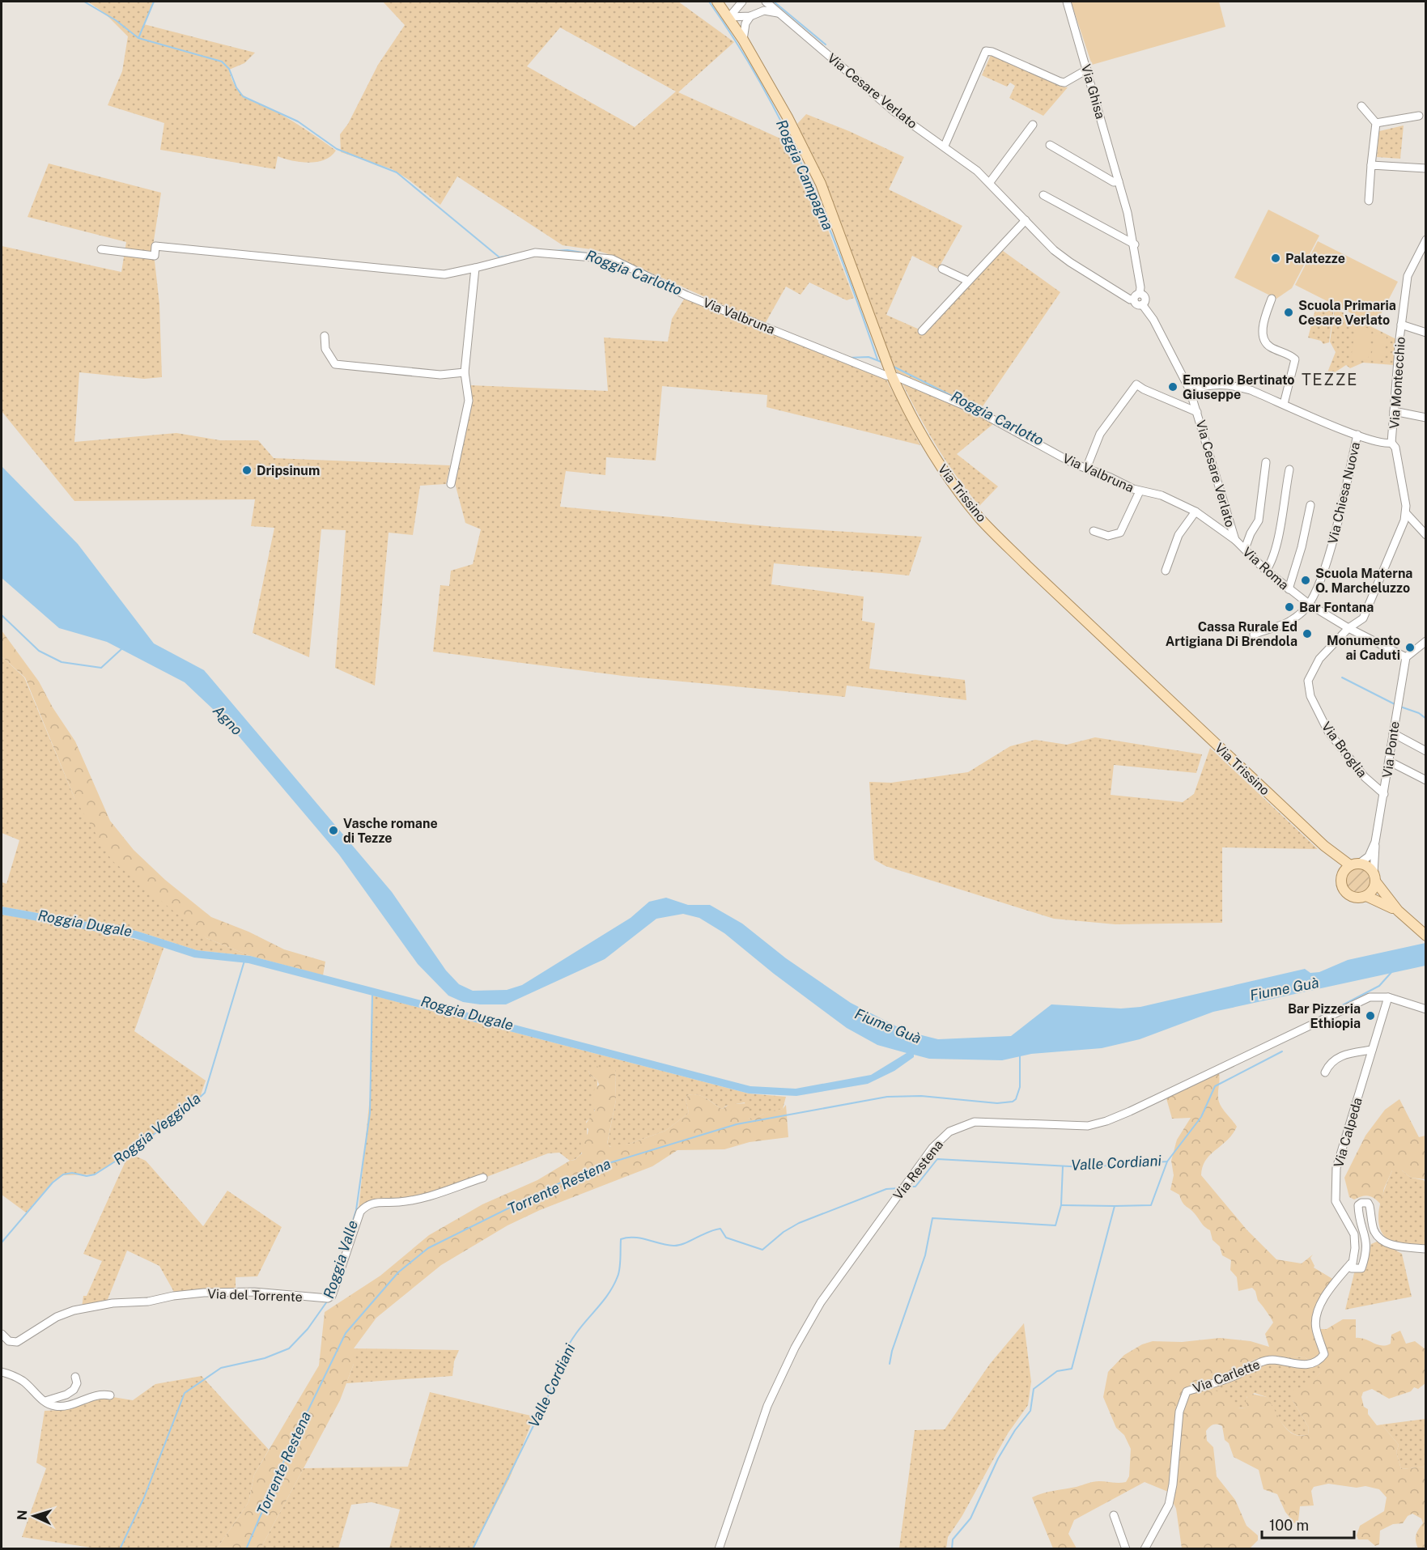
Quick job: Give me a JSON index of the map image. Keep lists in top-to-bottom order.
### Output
{
  "streets": {
    "main road": ["Via Trissino"],
    "street": [
      "Via Cesare Verlato",
      "Via Ghisa",
      "Via Valbruna",
      "Via Montecchio",
      "Via Chiesa Nuova",
      "Via Roma",
      "Via Broglia",
      "Via Ponte",
      "Via Calpeda",
      "Via Restena",
      "Via del Torrente",
      "Via Carlette"
    ]
  },
  "crossings": [
    ["Via Cesare Verlato", "Via Ghisa"],
    ["Via Cesare Verlato", "Via Roma"],
    ["Via Valbruna", "Via Trissino"],
    ["Via Valbruna", "Via Roma"],
    ["Via Trissino", "Via Ponte"],
    ["Via Chiesa Nuova", "Via Roma"],
    ["Via Roma", "Via Broglia"],
    ["Via Roma", "Via Ponte"],
    ["Via Broglia", "Via Ponte"],
    ["Via Calpeda", "Via Restena"],
    ["Via Calpeda", "Via Carlette"]
  ],
  "districts": ["TEZZE"],
  "water": [
    "Roggia Campagna",
    "Roggia Carlotto",
    "Agno",
    "Roggia Dugale",
    "Fiume Guà",
    "Roggia Veggiola",
    "Valle Cordiani",
    "Torrente Restena",
    "Roggia Valle"
  ],
  "places": [
    "Palatezze",
    "Scuola Primaria Cesare Verlato",
    "Emporio Bertinato Giuseppe",
    "Dripsinum",
    "Scuola Materna O. Marcheluzzo",
    "Bar Fontana",
    "Cassa Rurale Ed Artigiana Di Brendola",
    "Monumento ai Caduti",
    "Vasche romane di Tezze",
    "Bar Pizzeria Ethiopia"
  ],
  "scale_bar": "100 m",
  "north": "left"
}
